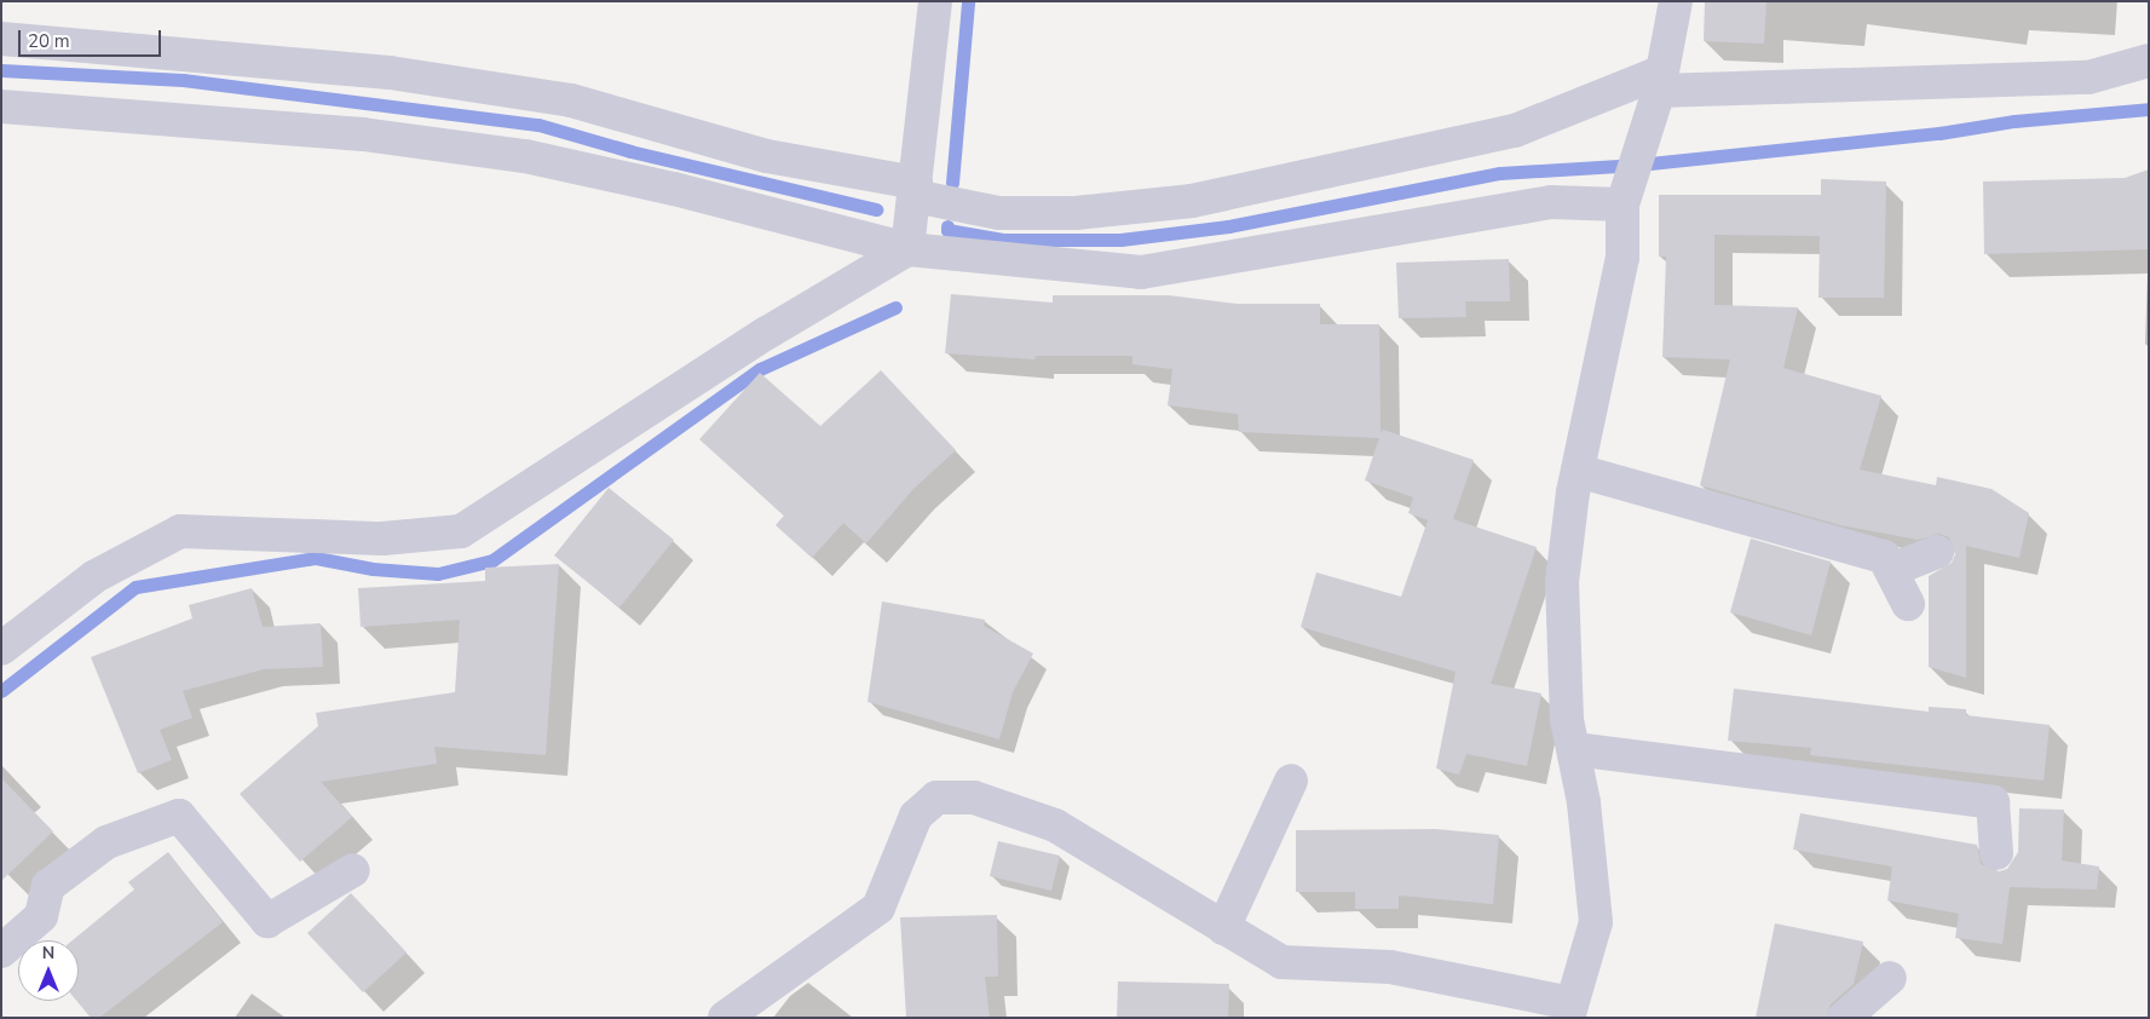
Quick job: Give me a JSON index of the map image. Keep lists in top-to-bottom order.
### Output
{
  "scale_bar": "20 m",
  "north": "top"
}
